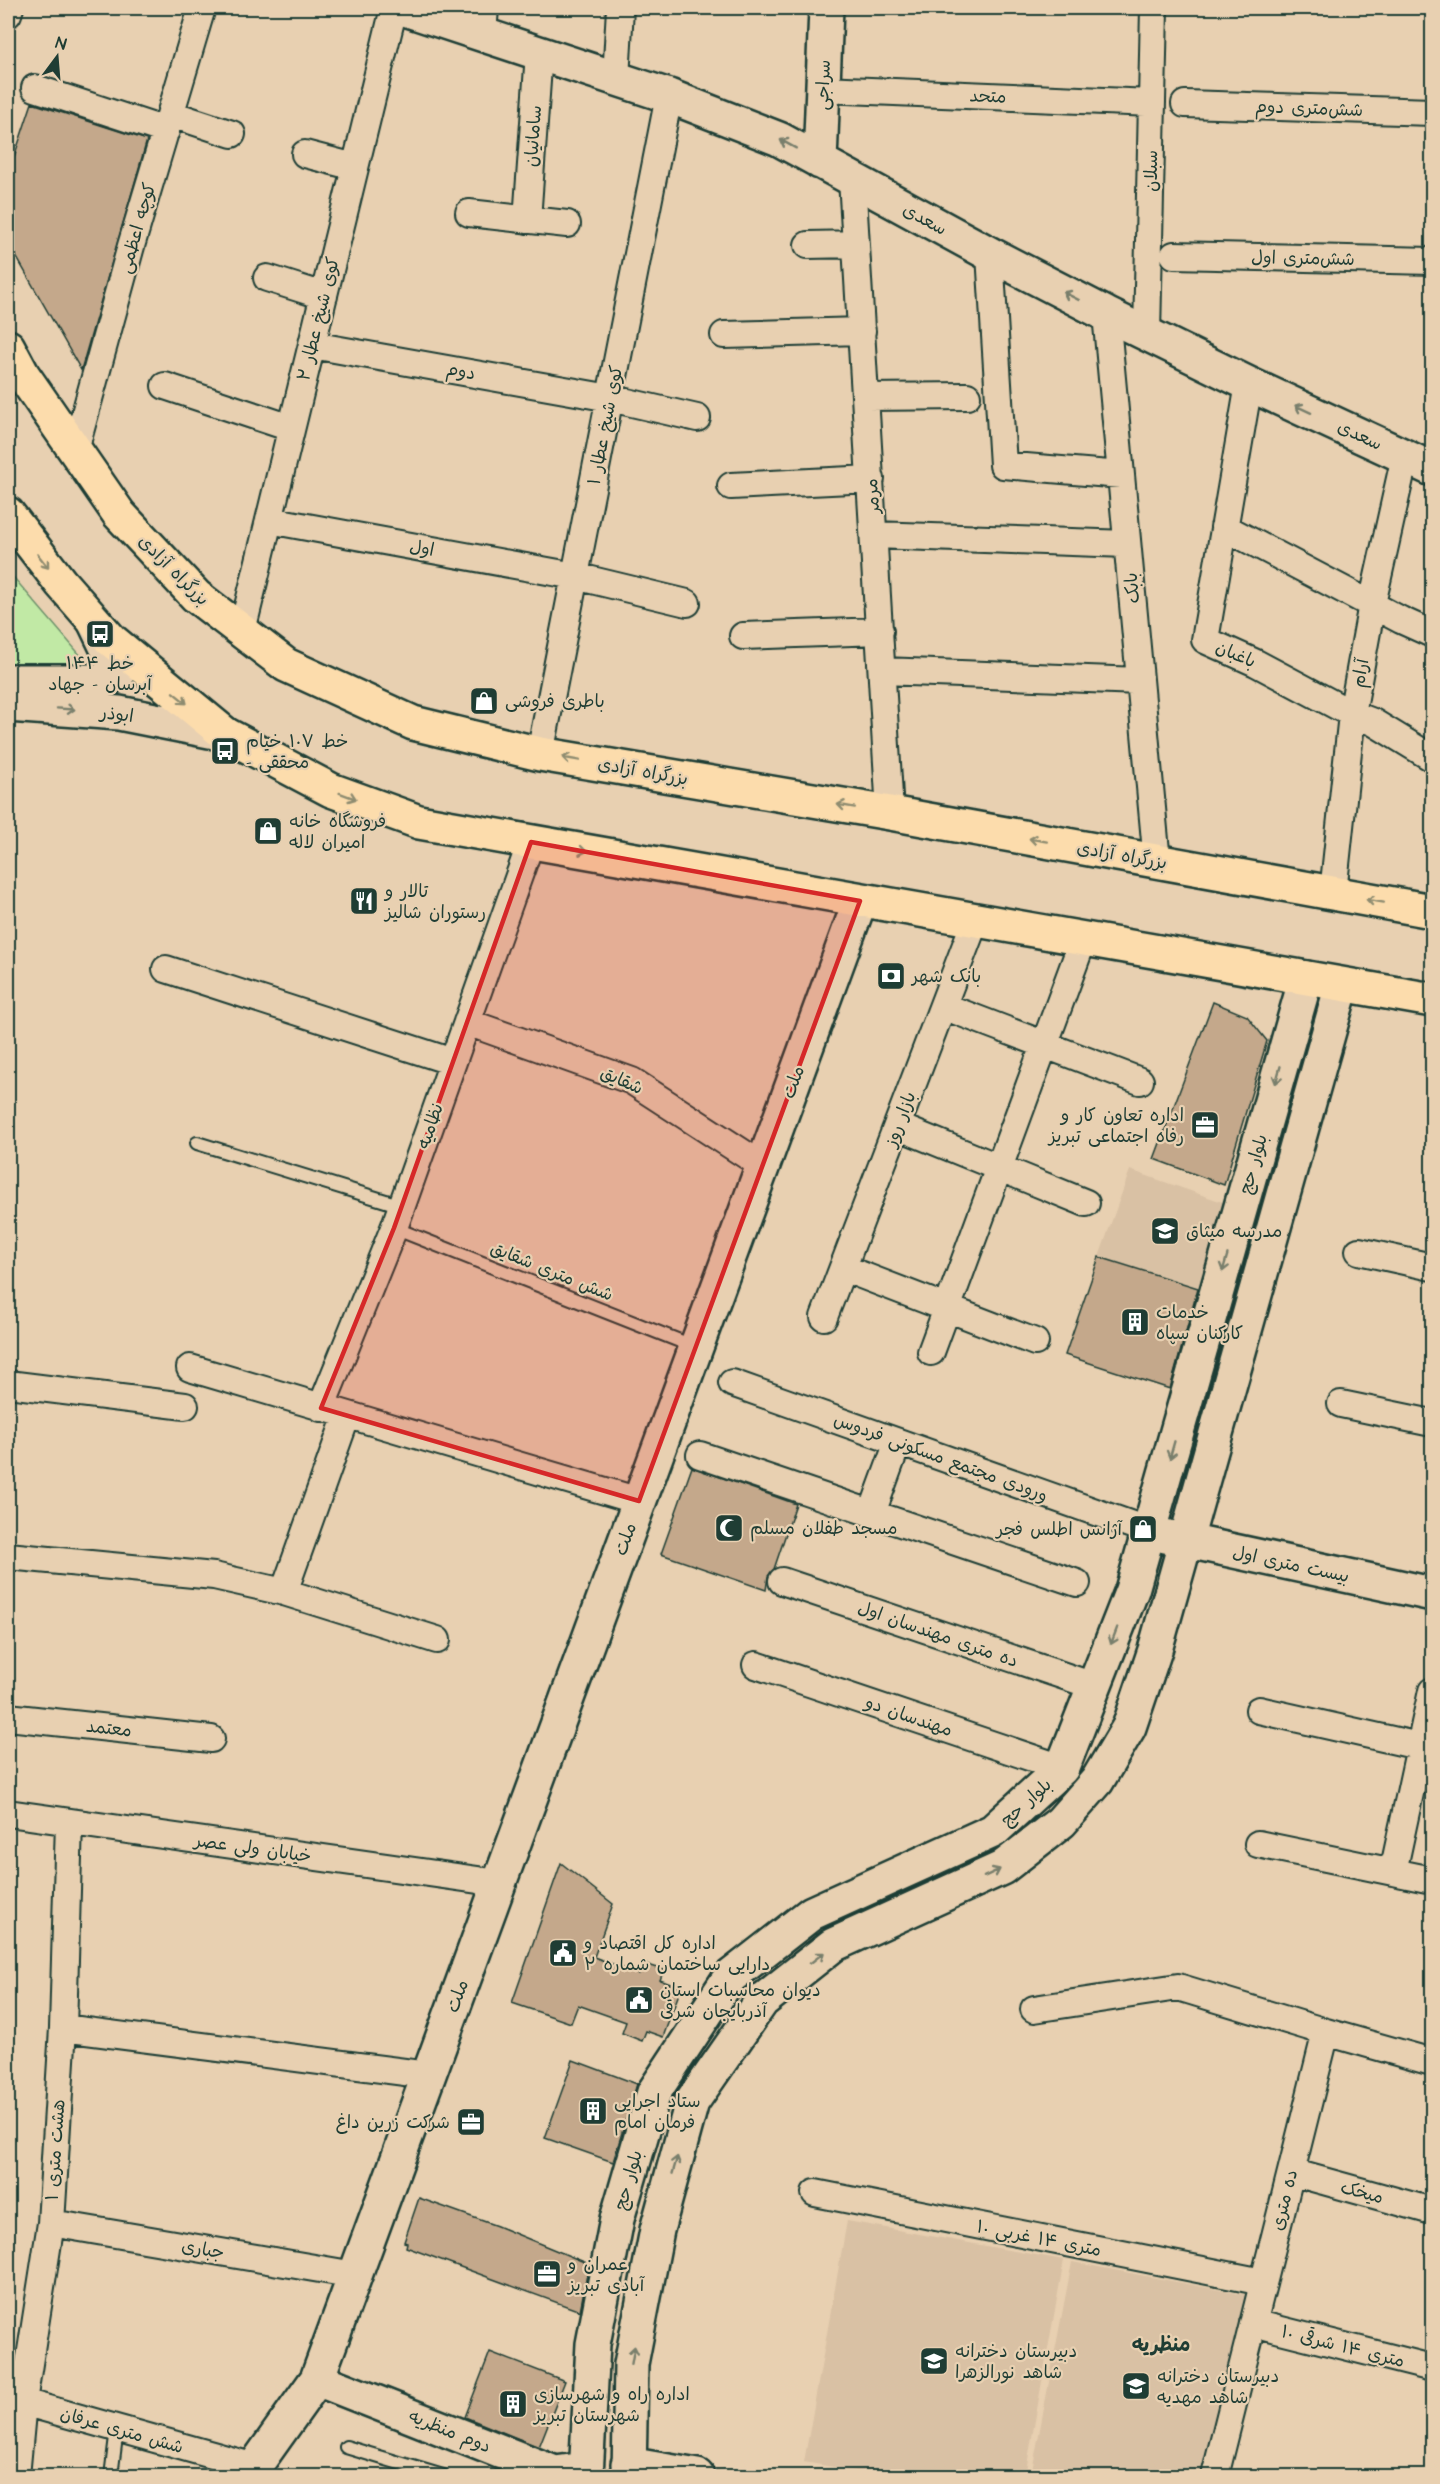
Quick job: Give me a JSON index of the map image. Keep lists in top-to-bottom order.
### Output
{
  "streets": {
    "highway": ["بزرگراه آزادی"],
    "main road": [
      "سراجی",
      "سعدی",
      "ابوذر",
      "ملت",
      "بلوار حج",
      "بیست متری اول",
      "دوم منظریه"
    ],
    "street": [
      "متحد",
      "شش‌متری دوم",
      "سامانیان",
      "سبلان",
      "کوچه اعظمی",
      "شش‌متری اول",
      "کوی شیخ عطار ۲",
      "دوم",
      "کوی شیخ عطار ۱",
      "مرمر",
      "اول",
      "بابک",
      "باغبان",
      "آرام",
      "شقایق",
      "بازار روز",
      "نظامیه",
      "ورودی مجتمع مسکونی فردوس",
      "ده متری مهندسان اول",
      "مهندسان دو",
      "معتمد",
      "خیابان ولی عصر",
      "هشت متری ۱",
      "میخک",
      "ده متری",
      "۱۰ متری ۱۴ غربی",
      "جباری",
      "۱۰ متری ۱۴ شرقی",
      "شش متری عرفان"
    ],
    "lane": ["شش متری شقایق"]
  },
  "crossings": [
    ["سراجی", "متحد"],
    ["سراجی", "سعدی"],
    ["متحد", "سبلان"],
    ["سامانیان", "سعدی"],
    ["سبلان", "سعدی"],
    ["سعدی", "کوی شیخ عطار ۱"],
    ["سعدی", "مرمر"],
    ["سعدی", "بابک"],
    ["سعدی", "باغبان"],
    ["سعدی", "آرام"],
    ["کوچه اعظمی", "بزرگراه آزادی"],
    ["کوی شیخ عطار ۲", "دوم"],
    ["کوی شیخ عطار ۲", "اول"],
    ["کوی شیخ عطار ۲", "بزرگراه آزادی"],
    ["دوم", "کوی شیخ عطار ۱"],
    ["کوی شیخ عطار ۱", "اول"],
    ["کوی شیخ عطار ۱", "بزرگراه آزادی"],
    ["مرمر", "بزرگراه آزادی"],
    ["بزرگراه آزادی", "بابک"],
    ["بزرگراه آزادی", "آرام"],
    ["باغبان", "آرام"],
    ["شقایق", "ملت"],
    ["شقایق", "نظامیه"],
    ["ملت", "نظامیه"],
    ["ملت", "شش متری شقایق"],
    ["ملت", "خیابان ولی عصر"],
    ["ملت", "جباری"],
    ["ملت", "شش متری عرفان"],
    ["ملت", "دوم منظریه"],
    ["نظامیه", "شش متری شقایق"],
    ["بلوار حج", "ورودی مجتمع مسکونی فردوس"],
    ["بلوار حج", "بیست متری اول"],
    ["بلوار حج", "ده متری مهندسان اول"],
    ["بلوار حج", "مهندسان دو"],
    ["بلوار حج", "دوم منظریه"],
    ["ورودی مجتمع مسکونی فردوس", "بیست متری اول"],
    ["خیابان ولی عصر", "هشت متری ۱"],
    ["هشت متری ۱", "جباری"],
    ["هشت متری ۱", "شش متری عرفان"],
    ["میخک", "ده متری"],
    ["ده متری", "۱۰ متری ۱۴ غربی"],
    ["ده متری", "۱۰ متری ۱۴ شرقی"]
  ],
  "one_way": ["سعدی", "ابوذر"],
  "districts": ["منظریه"],
  "places": {
    "bus stop": ["خط ۱۴۴ آبرسان - جهاد", "خط ۱۰۷ خیام - محققی"],
    "shop": ["باطری فروشی", "فروشگاه خانه امیران لاله", "آژانس اطلس فجر"],
    "restaurant": ["تالار و رستوران شالیز"],
    "bank": ["بانک شهر"],
    "office": ["اداره تعاون کار و رفاه اجتماعی تبریز", "شرکت زرین داغ", "عمران و آبادی تبریز"],
    "school or university": ["مدرسه میثاق", "دبیرستان دخترانه شاهد نورالزهرا", "دبیرستان دخترانه شاهد مهدیه"],
    "building": ["خدمات کارکنان سپاه", "ستاد اجرایی فرمان امام", "اداره راه و شهرسازی شهرستان تبریز"],
    "mosque": ["مسجد طفلان مسلم"],
    "public building": ["اداره کل اقتصاد و دارایی ساختمان شماره ۲", "دیوان محاسبات استان آذربایجان شرقی"]
  },
  "north": "top"
}
